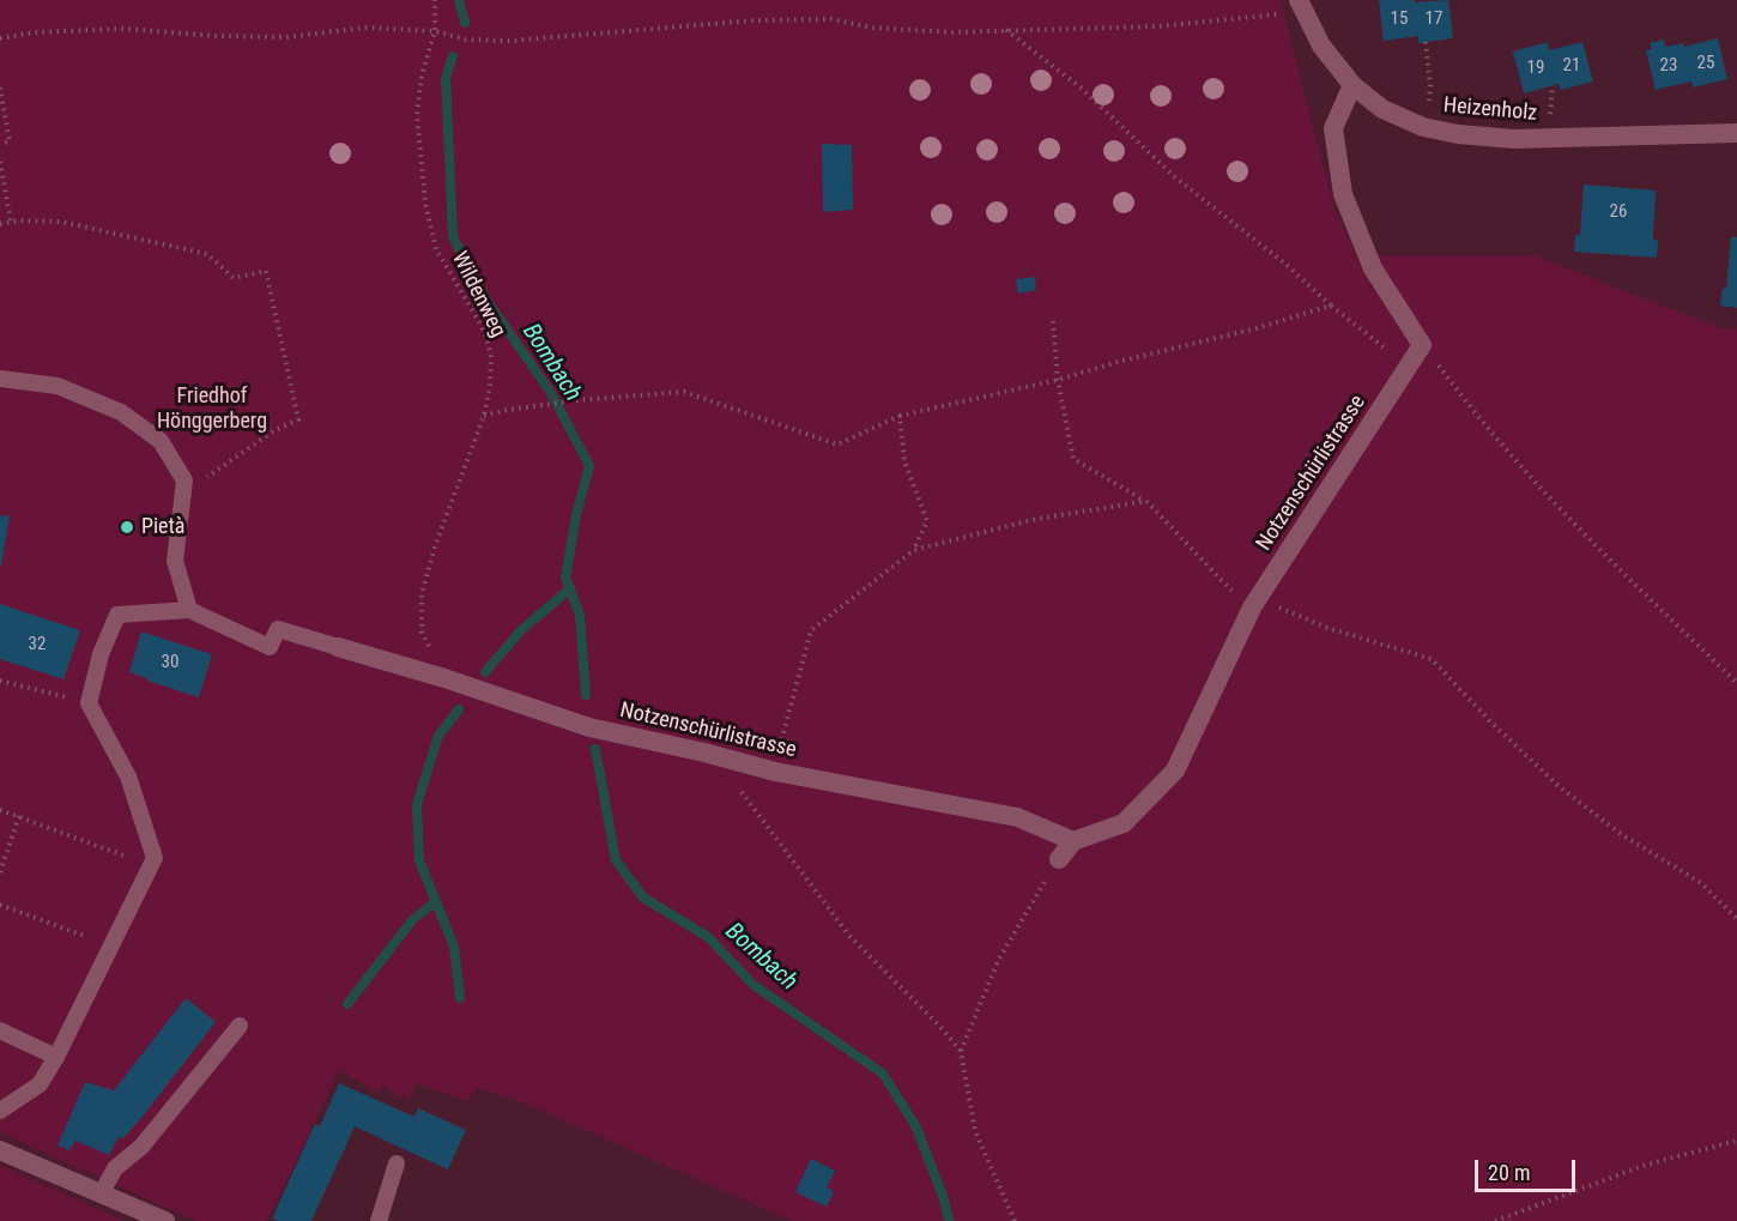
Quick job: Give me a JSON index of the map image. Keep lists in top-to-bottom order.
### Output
{
  "streets": {
    "street": ["Heizenholz", "Notzenschürlistrasse"],
    "path": ["Wildenweg"]
  },
  "crossings": [
    ["Wildenweg", "Notzenschürlistrasse"]
  ],
  "water": ["Bombach"],
  "parks": ["Friedhof Hönggerberg"],
  "places": ["Pietà"],
  "house_numbers": [
    "15",
    "17",
    "25",
    "21",
    "23",
    "19",
    "26",
    "32",
    "30"
  ],
  "scale_bar": "20 m"
}
